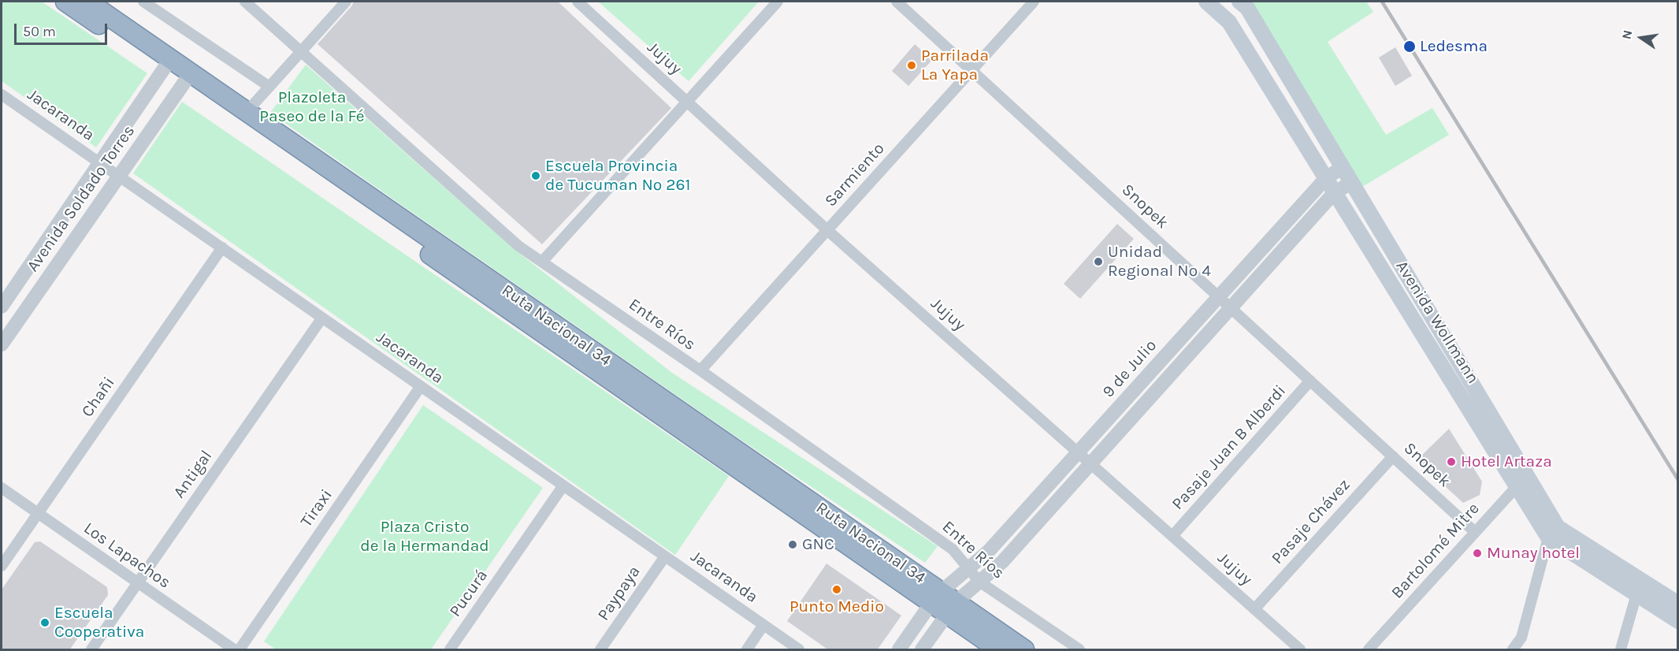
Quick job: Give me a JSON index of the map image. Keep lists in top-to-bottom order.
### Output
{
  "streets": {
    "highway": ["Ruta Nacional 34"],
    "main road": ["Avenida Wollmann"],
    "street": [
      "Jujuy",
      "Jacaranda",
      "Sarmiento",
      "Avenida Soldado Torres",
      "Snopek",
      "Entre Ríos",
      "9 de Julio",
      "Chañi",
      "Pasaje Juan B Alberdi",
      "Antigal",
      "Tiraxi",
      "Pasaje Chávez",
      "Bartolomé Mitre",
      "Los Lapachos",
      "Pucurá",
      "Paypaya"
    ]
  },
  "crossings": [
    ["Jujuy", "Sarmiento"],
    ["Jujuy", "9 de Julio"],
    ["Jujuy", "Pasaje Juan B Alberdi"],
    ["Jujuy", "Pasaje Chávez"],
    ["Jacaranda", "Avenida Soldado Torres"],
    ["Jacaranda", "Chañi"],
    ["Jacaranda", "Antigal"],
    ["Jacaranda", "Tiraxi"],
    ["Jacaranda", "Pucurá"],
    ["Jacaranda", "Paypaya"],
    ["Sarmiento", "Snopek"],
    ["Sarmiento", "Entre Ríos"],
    ["Avenida Soldado Torres", "Ruta Nacional 34"],
    ["Snopek", "9 de Julio"],
    ["Snopek", "Pasaje Juan B Alberdi"],
    ["Snopek", "Pasaje Chávez"],
    ["Snopek", "Bartolomé Mitre"],
    ["Avenida Wollmann", "9 de Julio"],
    ["Avenida Wollmann", "Bartolomé Mitre"],
    ["Entre Ríos", "9 de Julio"],
    ["Ruta Nacional 34", "9 de Julio"],
    ["Chañi", "Los Lapachos"],
    ["Antigal", "Los Lapachos"]
  ],
  "parks": ["Plazoleta Paseo de la Fé", "Plaza Cristo de la Hermandad"],
  "places": [
    "Ledesma",
    "Parrilada La Yapa",
    "Escuela Provincia de Tucuman Nº 261",
    "Unidad Regional Nº 4",
    "Hotel Artaza",
    "GNC",
    "Munay hotel",
    "Punto Medio",
    "Escuela Cooperativa"
  ],
  "scale_bar": "50 m",
  "north": "left"
}
